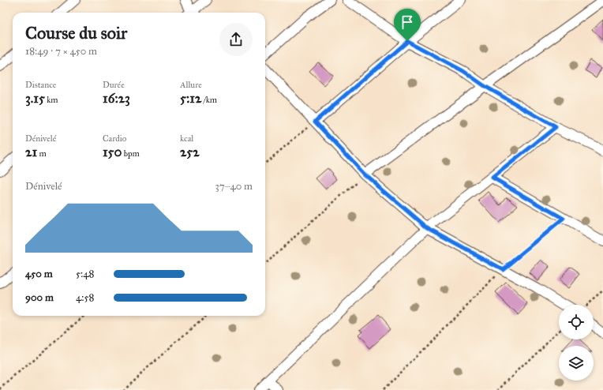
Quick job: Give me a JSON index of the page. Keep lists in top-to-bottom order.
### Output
{
  "page": {
    "heading": ["Course du soir", "18:49 · 7 × 450 m"],
    "stats": [
      ["Distance", "3.15 km"],
      ["Durée", "16:23"],
      ["Allure", "5:12 /km"],
      ["Dénivelé", "21 m"],
      ["Cardio", "150 bpm"],
      ["kcal", "252"]
    ],
    "chart": ["Dénivelé", "37–40 m"],
    "list": [
      {
        "name": "450 m",
        "note": "5:48"
      },
      {
        "name": "900 m",
        "note": "4:58"
      }
    ]
  }
}
